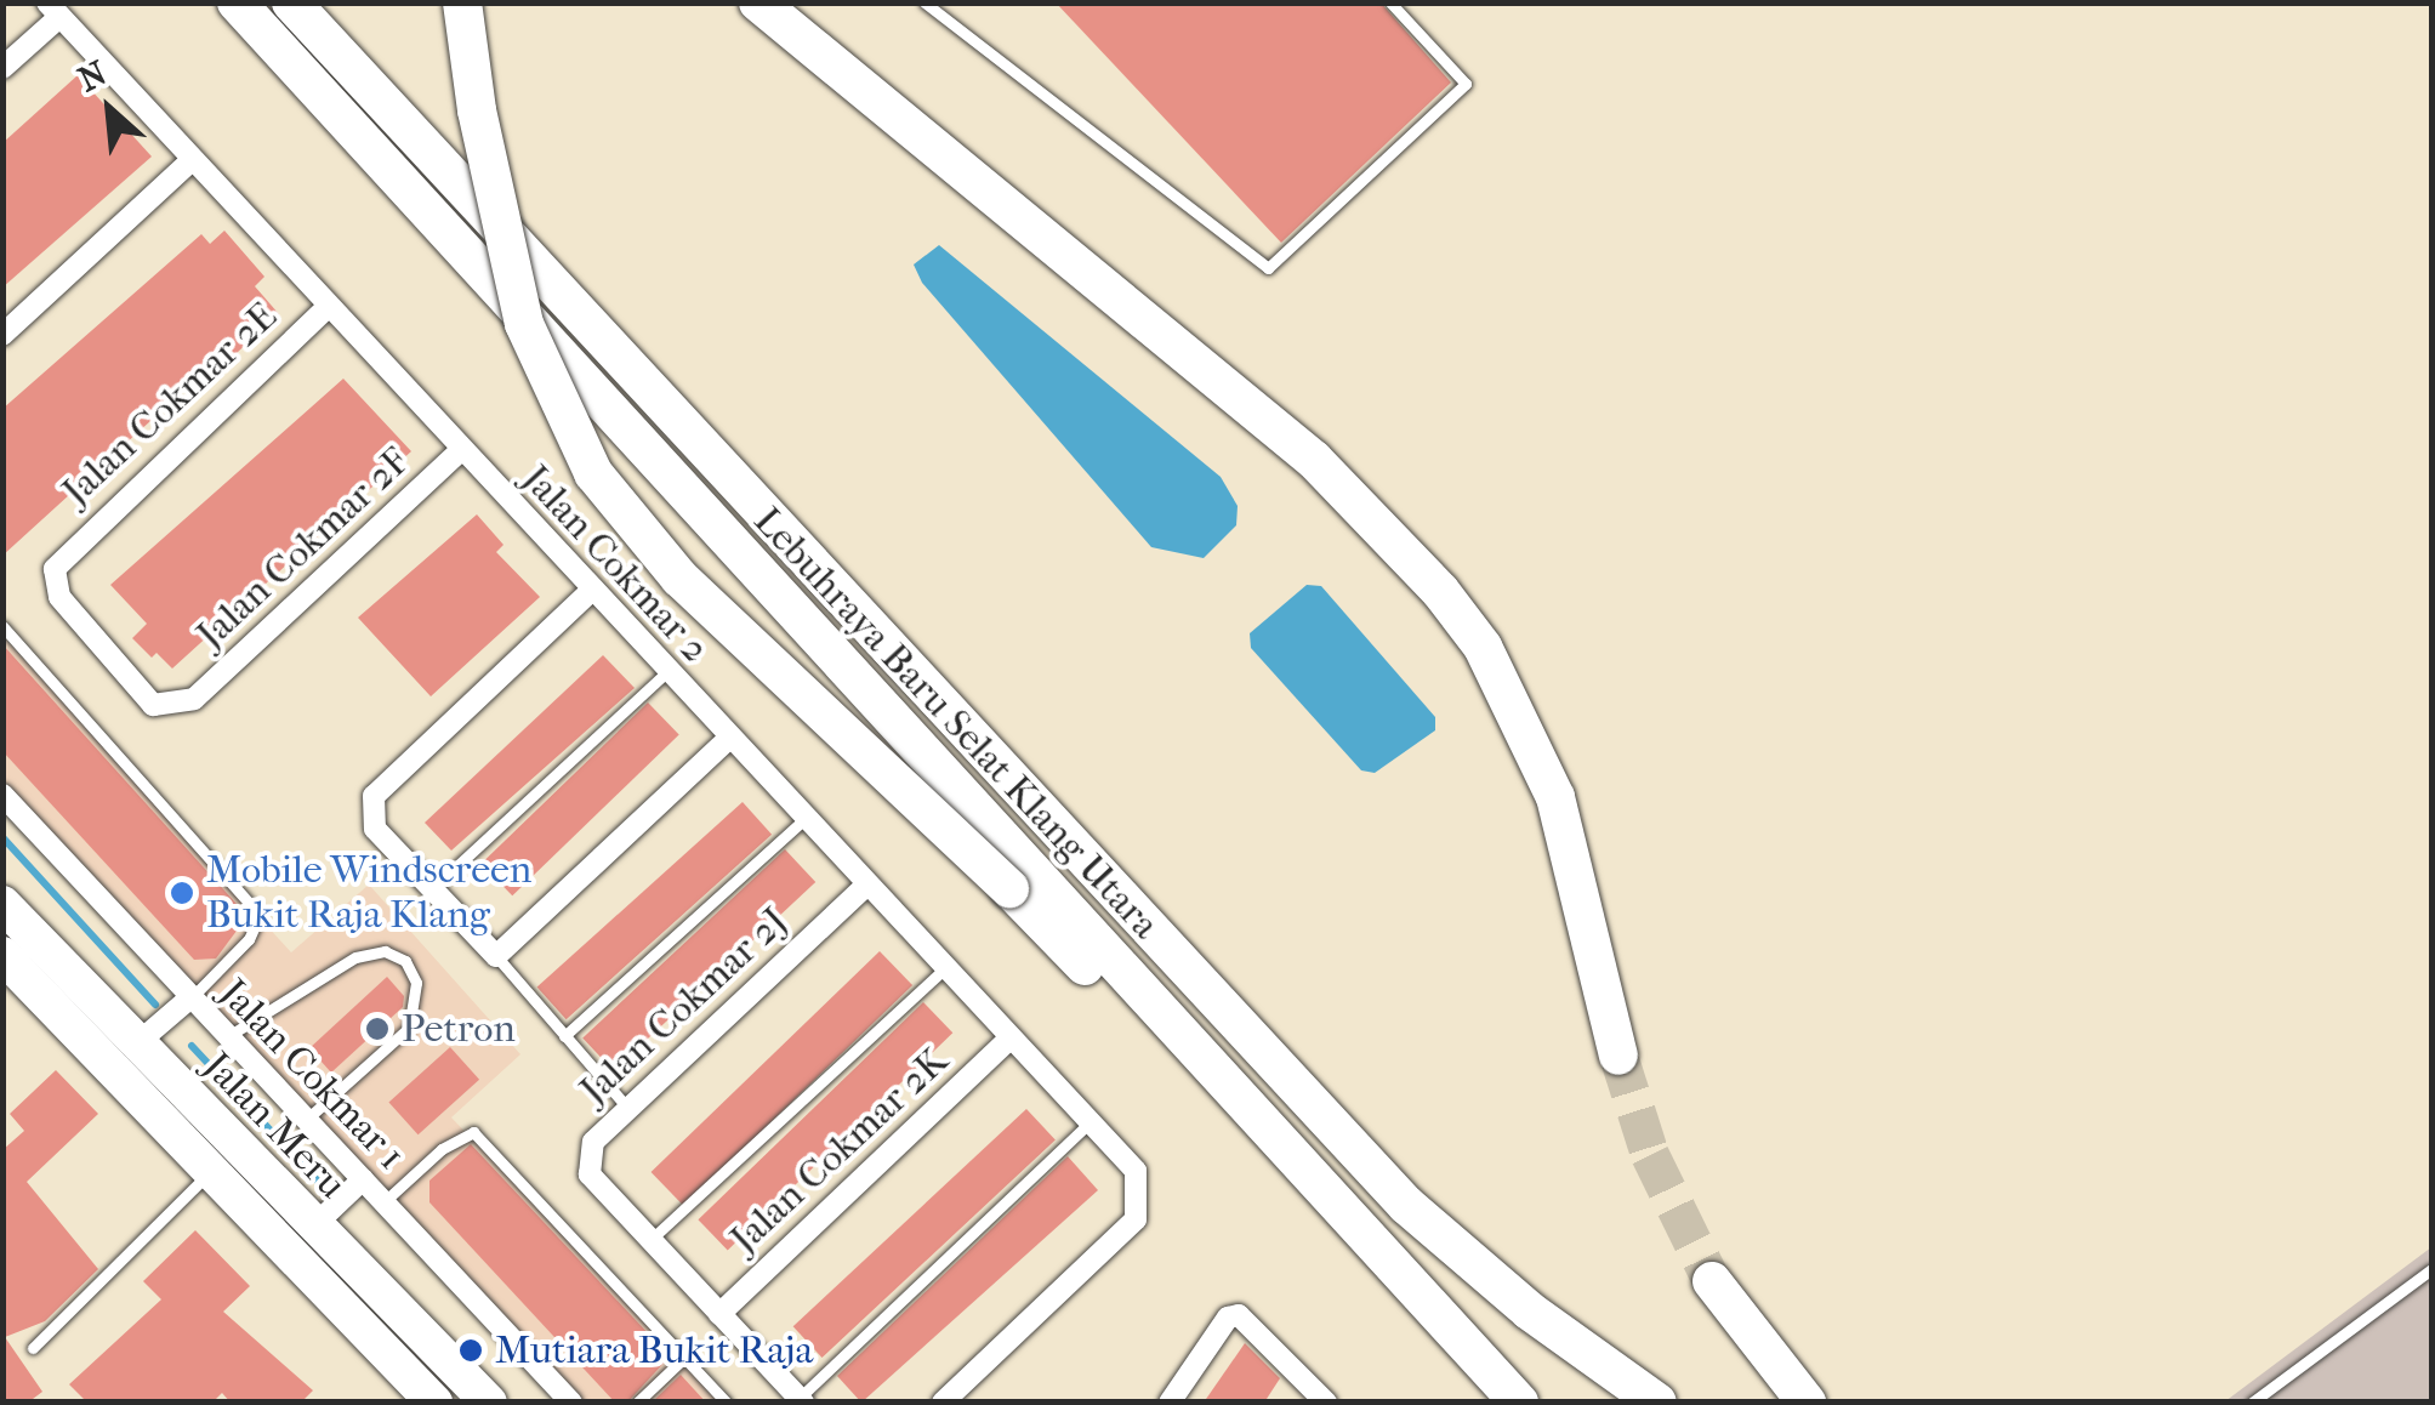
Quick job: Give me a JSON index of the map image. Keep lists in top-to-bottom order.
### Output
{
  "streets": {
    "highway": ["Lebuhraya Baru Selat Klang Utara", "Jalan Meru"],
    "street": [
      "Jalan Cokmar 2E",
      "Jalan Cokmar 2F",
      "Jalan Cokmar 2",
      "Jalan Cokmar 2J",
      "Jalan Cokmar 1",
      "Jalan Cokmar 2K"
    ]
  },
  "crossings": [
    ["Jalan Cokmar 2E", "Jalan Cokmar 2F"],
    ["Jalan Cokmar 2E", "Jalan Cokmar 2"],
    ["Jalan Cokmar 2F", "Jalan Cokmar 2"],
    ["Jalan Cokmar 2", "Jalan Cokmar 2J"],
    ["Jalan Cokmar 2", "Jalan Cokmar 2K"],
    ["Jalan Cokmar 2J", "Jalan Cokmar 2K"]
  ],
  "places": ["Mobile Windscreen Bukit Raja Klang", "Petron", "Mutiara Bukit Raja"],
  "north": "top left"
}
